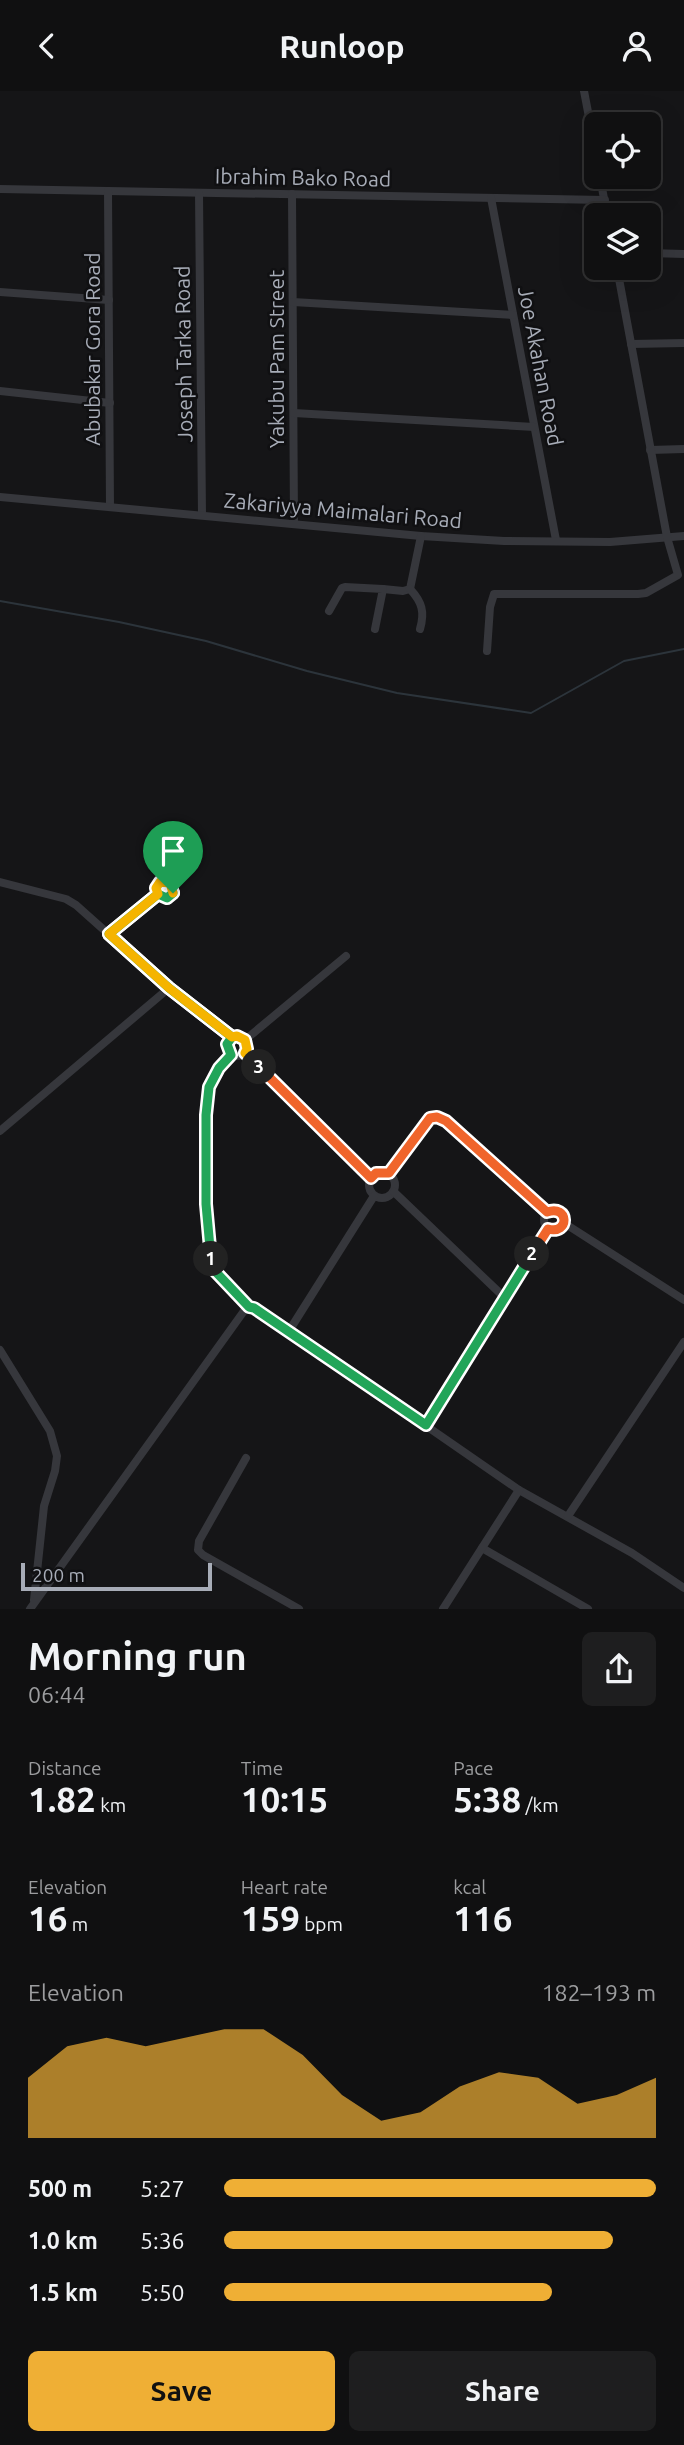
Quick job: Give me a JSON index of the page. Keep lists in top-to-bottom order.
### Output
{
  "streets": {
    "street": [
      "Ibrahim Bako Road",
      "Abubakar Gora Road",
      "Joseph Tarka Road",
      "Yakubu Pam Street",
      "Joe Akahan Road",
      "Zakariyya Maimalari Road"
    ]
  },
  "crossings": [
    ["Ibrahim Bako Road", "Abubakar Gora Road"],
    ["Ibrahim Bako Road", "Joseph Tarka Road"],
    ["Ibrahim Bako Road", "Yakubu Pam Street"],
    ["Ibrahim Bako Road", "Joe Akahan Road"],
    ["Abubakar Gora Road", "Zakariyya Maimalari Road"],
    ["Joseph Tarka Road", "Zakariyya Maimalari Road"],
    ["Yakubu Pam Street", "Zakariyya Maimalari Road"],
    ["Joe Akahan Road", "Zakariyya Maimalari Road"]
  ],
  "scale_bar": "200 m",
  "page": {
    "header": "Runloop",
    "pins": ["3", "2", "1"],
    "scale": "200 m",
    "heading": ["Morning run", "06:44"],
    "stats": [
      ["Distance", "1.82 km"],
      ["Time", "10:15"],
      ["Pace", "5:38 /km"],
      ["Elevation", "16 m"],
      ["Heart rate", "159 bpm"],
      ["kcal", "116"]
    ],
    "chart": ["Elevation", "182–193 m"],
    "list": [
      {
        "name": "500 m",
        "note": "5:27"
      },
      {
        "name": "1.0 km",
        "note": "5:36"
      },
      {
        "name": "1.5 km",
        "note": "5:50"
      }
    ],
    "buttons": ["Save", "Share"]
  }
}
